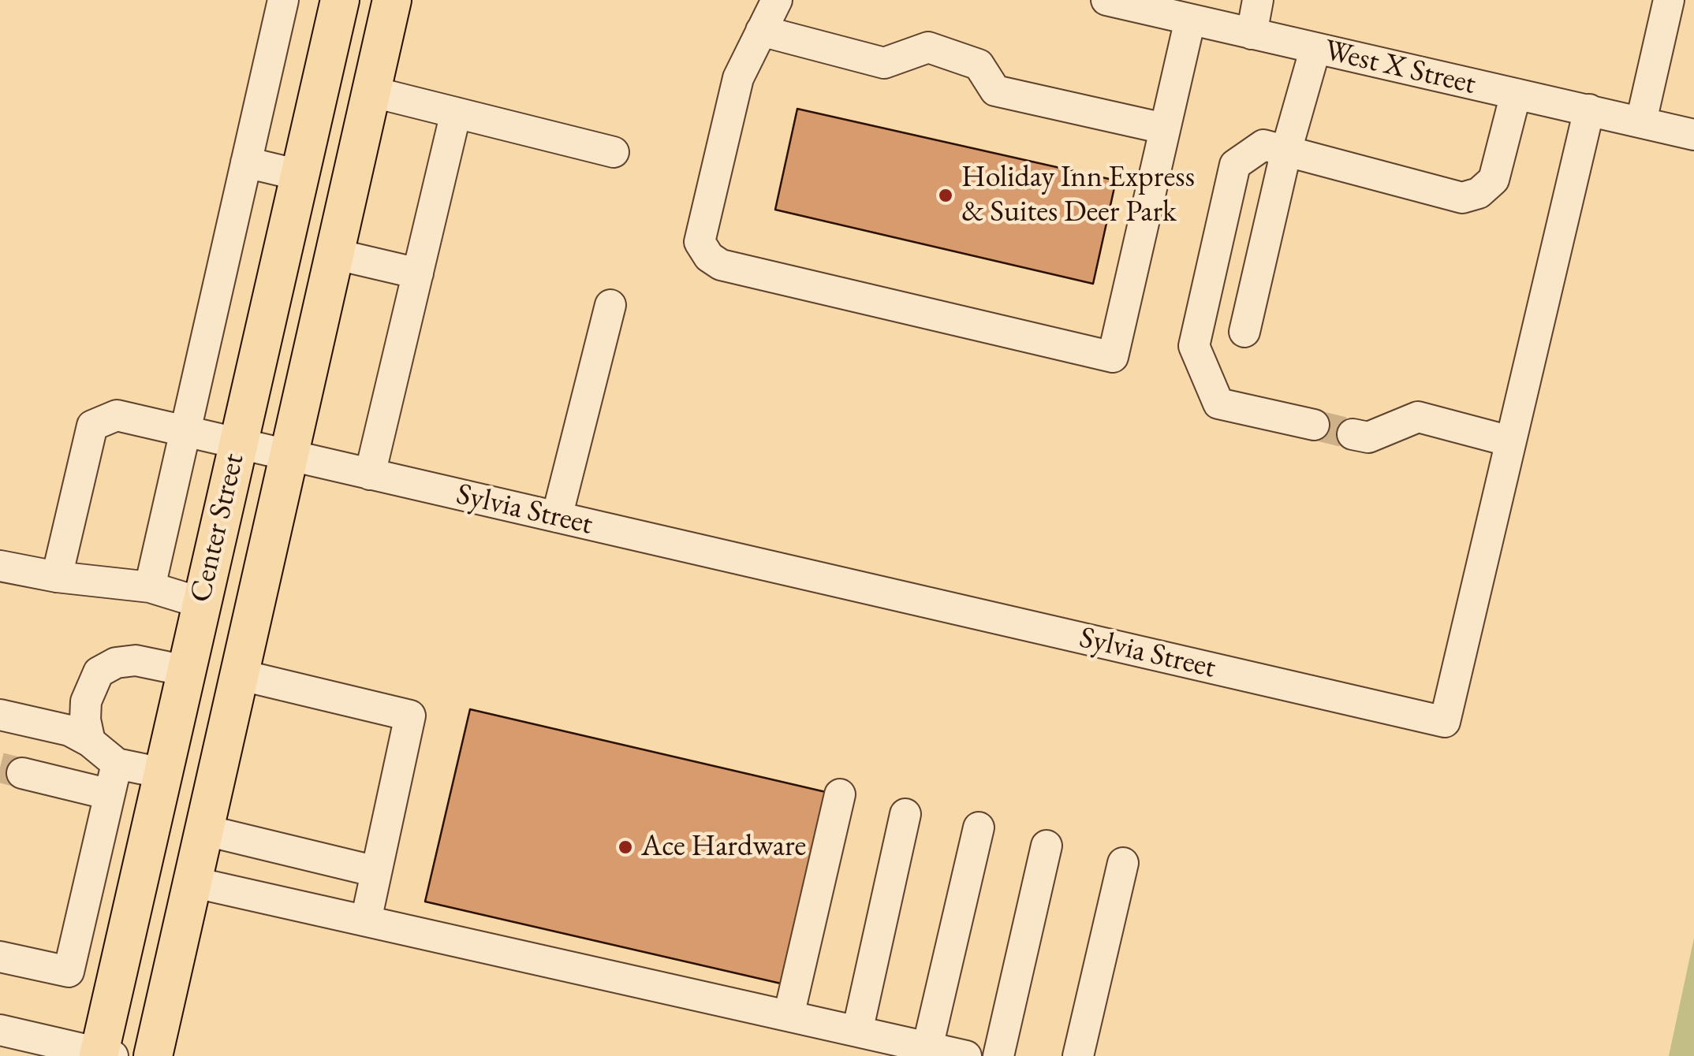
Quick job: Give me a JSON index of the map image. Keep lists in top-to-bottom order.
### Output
{
  "streets": {
    "main road": ["Center Street"],
    "street": ["West X Street", "Sylvia Street"]
  },
  "crossings": [
    ["West X Street", "Sylvia Street"],
    ["Sylvia Street", "Center Street"]
  ],
  "places": ["Holiday Inn Express & Suites Deer Park", "Ace Hardware"]
}
